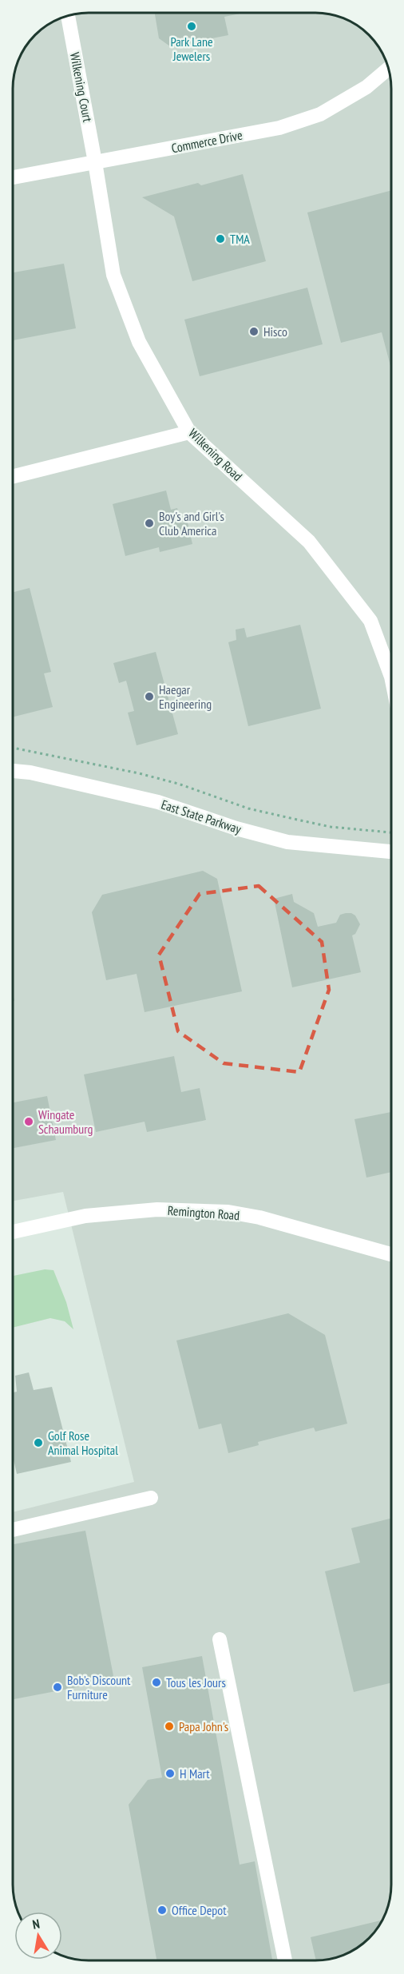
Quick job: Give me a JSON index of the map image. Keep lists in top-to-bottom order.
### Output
{
  "streets": {
    "street": [
      "Wilkening Court",
      "Commerce Drive",
      "Wilkening Road",
      "East State Parkway",
      "Remington Road"
    ]
  },
  "crossings": [
    ["Wilkening Court", "Commerce Drive"],
    ["Wilkening Court", "Wilkening Road"],
    ["Commerce Drive", "Wilkening Road"]
  ],
  "places": [
    "Park Lane Jewelers",
    "TMA",
    "Hisco",
    "Boy's and Girl's Club America",
    "Haegar Engineering",
    "Wingate Schaumburg",
    "Golf Rose Animal Hospital",
    "Tous les Jours",
    "Bob's Discount Furniture",
    "Papa John's",
    "H Mart",
    "Office Depot"
  ],
  "north": "top"
}
